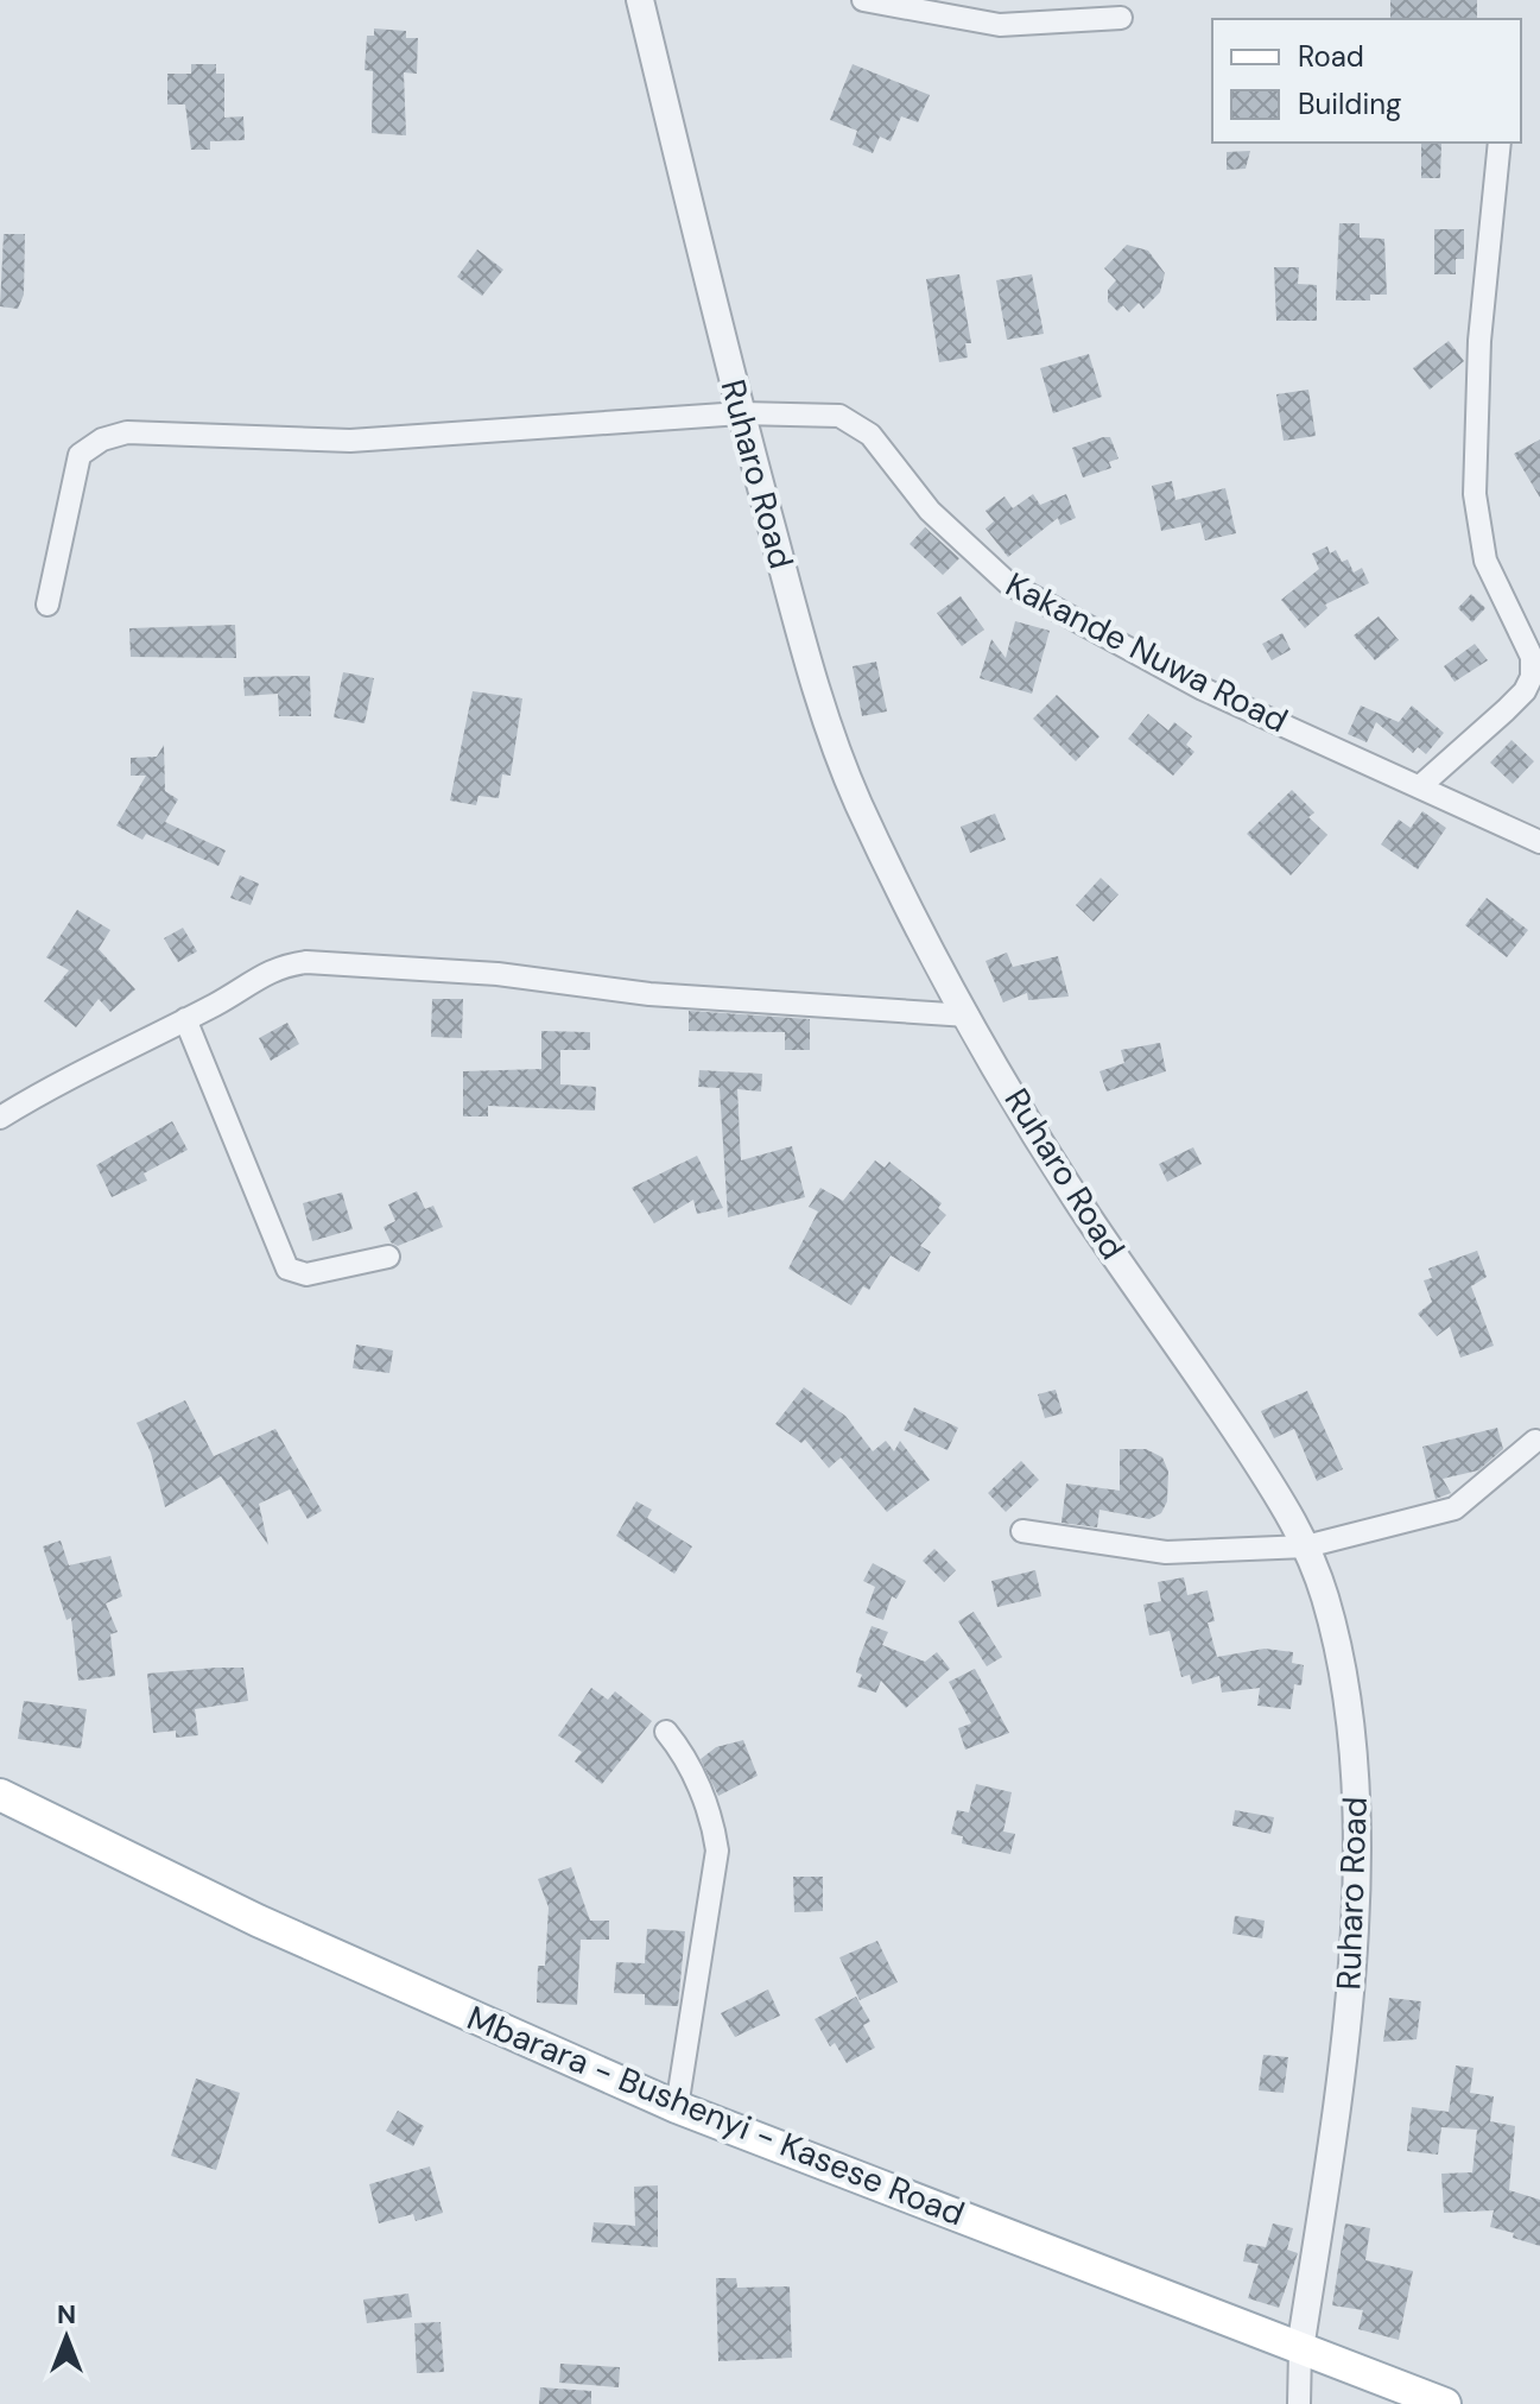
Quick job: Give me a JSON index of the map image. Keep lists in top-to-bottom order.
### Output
{
  "streets": {
    "main road": ["Mbarara - Bushenyi - Kasese Road"],
    "street": ["Ruharo Road", "Kakande Nuwa Road"]
  },
  "crossings": [
    ["Ruharo Road", "Kakande Nuwa Road"],
    ["Ruharo Road", "Mbarara - Bushenyi - Kasese Road"]
  ],
  "legend": ["Road", "Building"],
  "north": "top"
}
